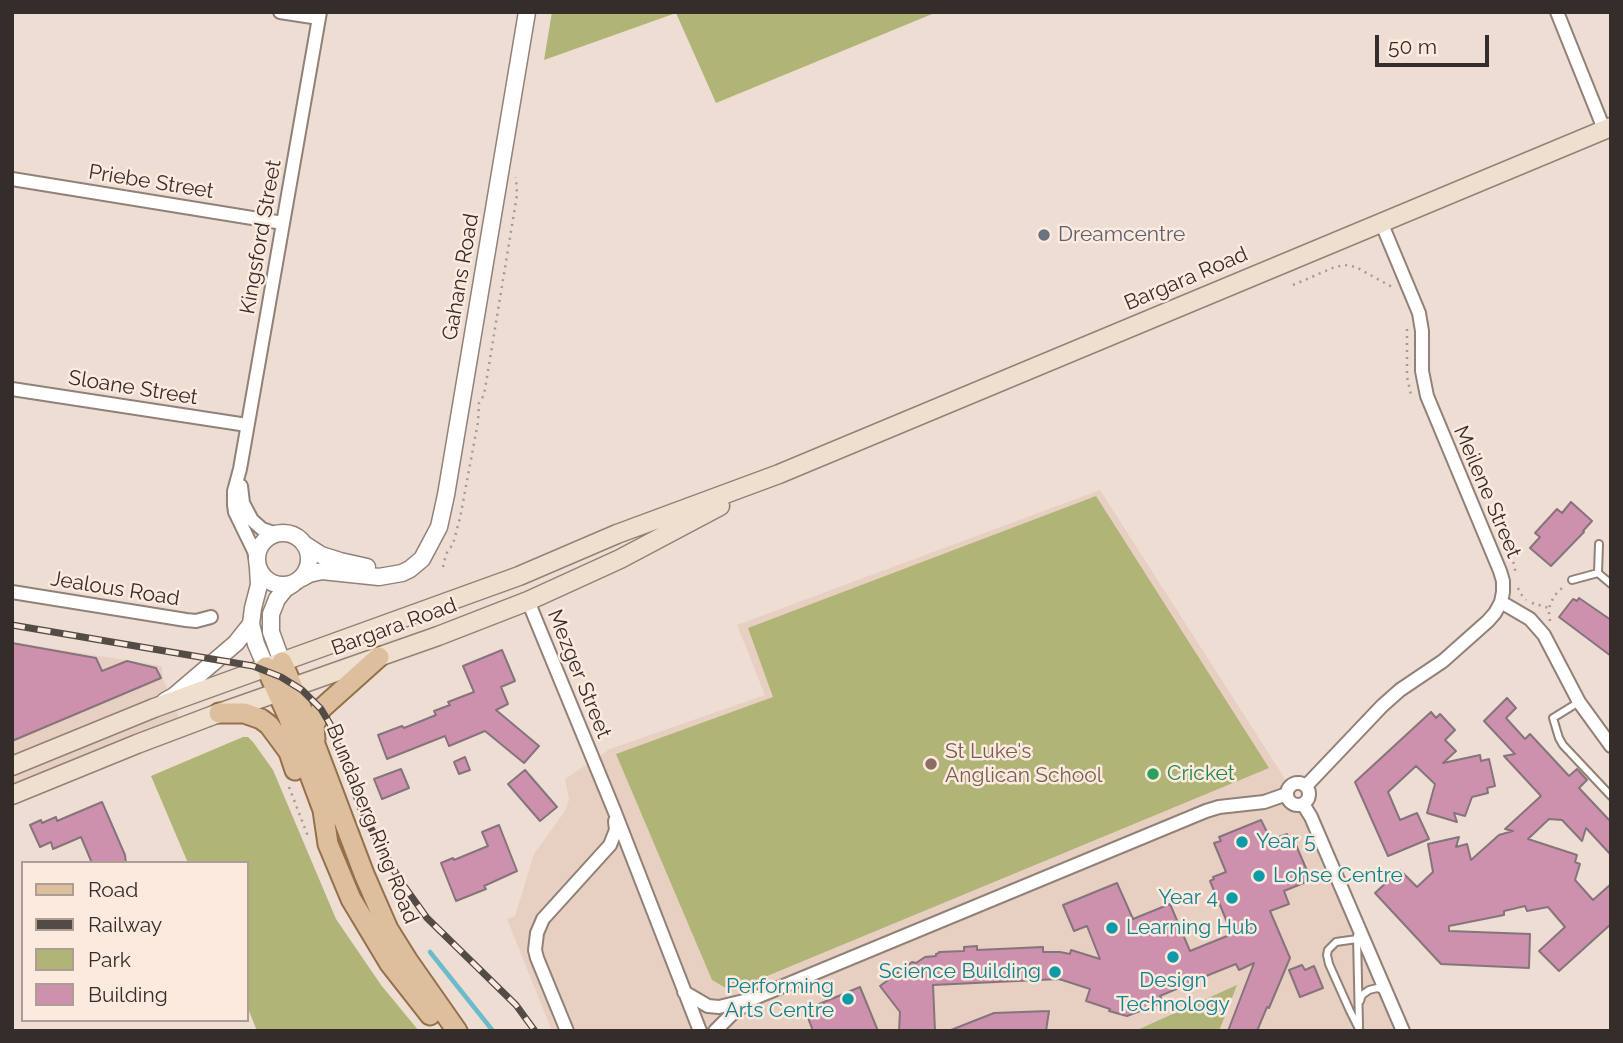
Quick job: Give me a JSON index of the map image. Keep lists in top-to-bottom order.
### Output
{
  "streets": {
    "main road": ["Bargara Road", "Bundaberg Ring Road"],
    "street": [
      "Priebe Street",
      "Kingsford Street",
      "Gahans Road",
      "Sloane Street",
      "Meilene Street",
      "Jealous Road",
      "Mezger Street"
    ]
  },
  "crossings": [
    ["Priebe Street", "Kingsford Street"],
    ["Kingsford Street", "Gahans Road"],
    ["Kingsford Street", "Sloane Street"],
    ["Bargara Road", "Meilene Street"],
    ["Bargara Road", "Mezger Street"],
    ["Bargara Road", "Bundaberg Ring Road"]
  ],
  "places": [
    "Dreamcentre",
    "St Luke's Anglican School",
    "Cricket",
    "Year 5",
    "Lohse Centre",
    "Year 4",
    "Learning Hub",
    "Design Technology",
    "Science Building",
    "Performing Arts Centre"
  ],
  "legend": [
    "Road",
    "Railway",
    "Park",
    "Building"
  ],
  "scale_bar": "50 m"
}
